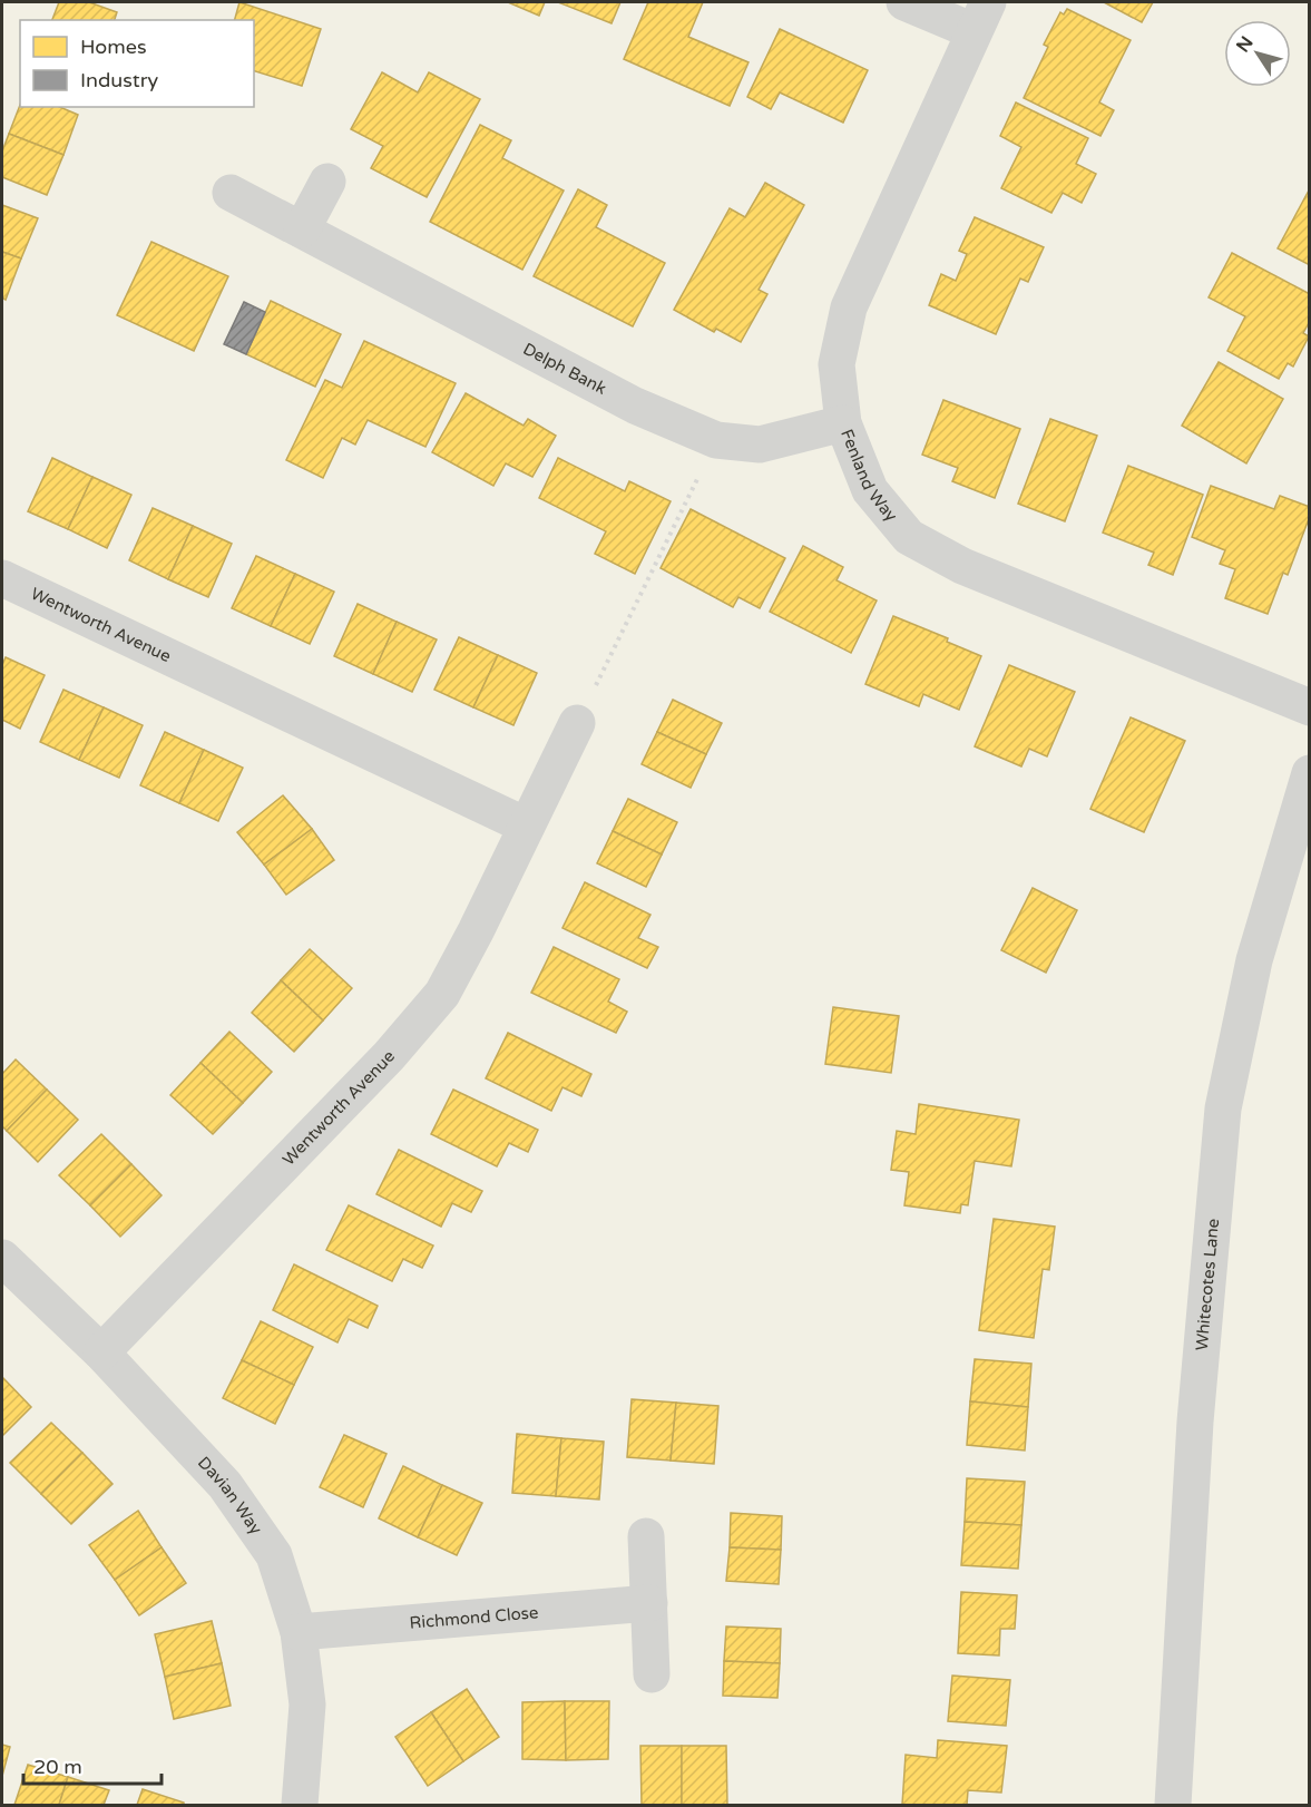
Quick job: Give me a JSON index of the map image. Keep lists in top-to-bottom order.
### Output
{
  "streets": {
    "street": [
      "Delph Bank",
      "Fenland Way",
      "Wentworth Avenue",
      "Whitecotes Lane",
      "Davian Way",
      "Richmond Close"
    ]
  },
  "crossings": [
    ["Delph Bank", "Fenland Way"],
    ["Wentworth Avenue", "Davian Way"],
    ["Davian Way", "Richmond Close"]
  ],
  "legend": ["Homes", "Industry"],
  "scale_bar": "20 m",
  "north": "top left"
}
